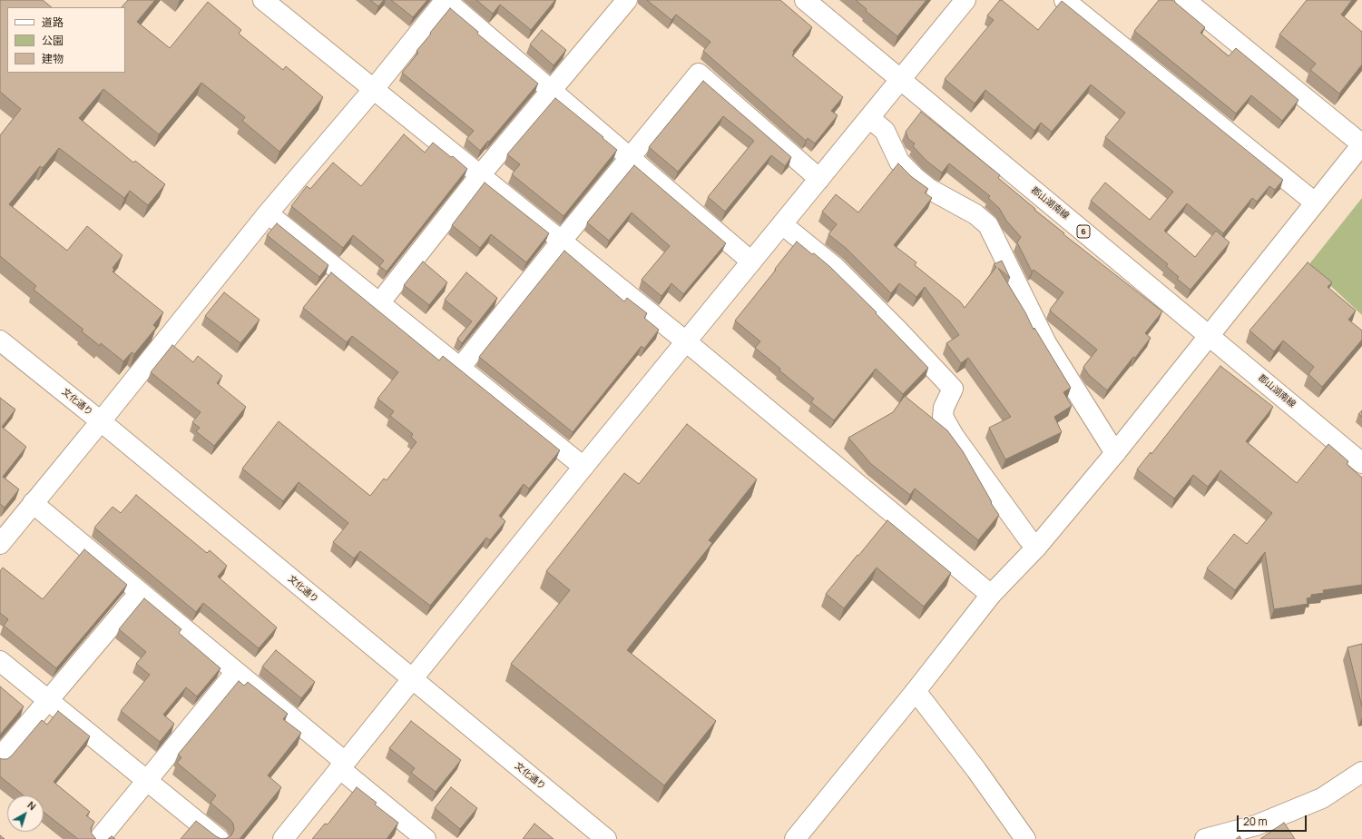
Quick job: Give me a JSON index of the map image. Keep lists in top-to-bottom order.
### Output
{
  "streets": {
    "street": ["郡山湖南線", "6", "文化通り"]
  },
  "legend": ["道路", "公園", "建物"],
  "scale_bar": "20 m",
  "north": "top right"
}
